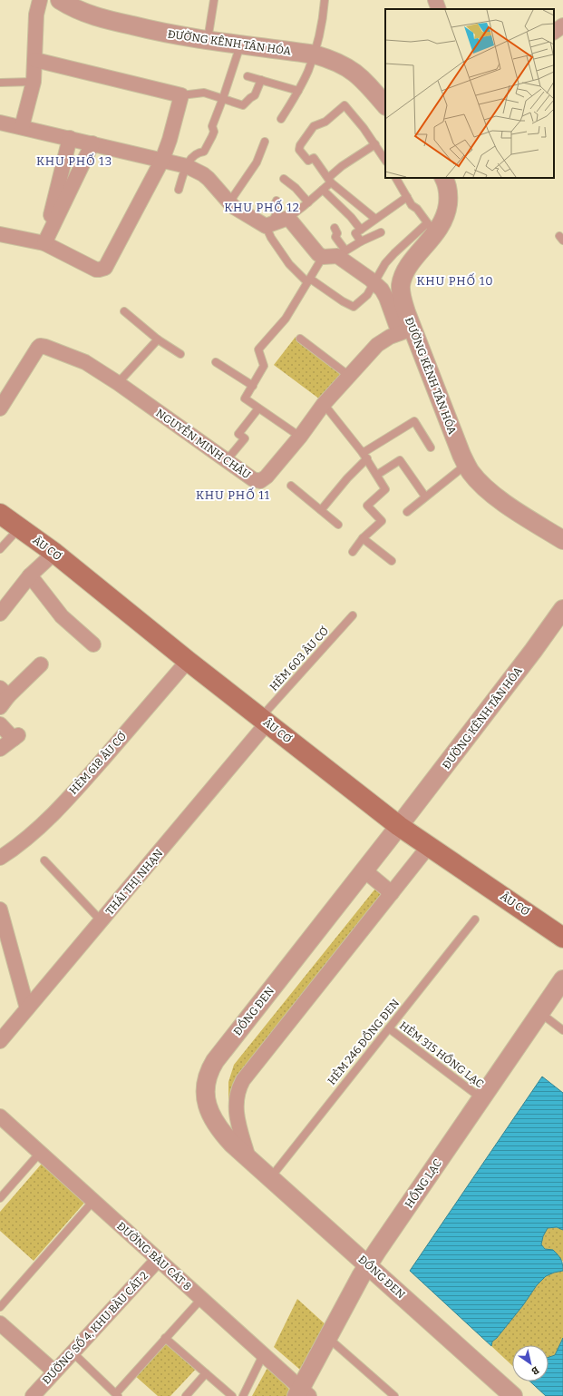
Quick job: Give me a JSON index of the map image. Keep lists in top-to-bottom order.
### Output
{
  "streets": {
    "main road": ["ÂU CƠ"],
    "street": [
      "ĐƯỜNG KÊNH TÂN HÓA",
      "NGUYỄN MINH CHÂU",
      "HẺM 618 ÂU CƠ",
      "THÁI THỊ NHẠN",
      "ĐỒNG ĐEN",
      "HỒNG LẠC",
      "ĐƯỜNG BÀU CÁT 8",
      "ĐƯỜNG SỐ 4, KHU BÀU CÁT 2"
    ],
    "lane": ["HẺM 603 ÂU CƠ", "HẺM 246 ĐỒNG ĐEN", "HẺM 315 HỒNG LẠC"]
  },
  "crossings": [
    ["ĐƯỜNG KÊNH TÂN HÓA", "NGUYỄN MINH CHÂU"],
    ["ĐƯỜNG KÊNH TÂN HÓA", "ÂU CƠ"],
    ["ĐƯỜNG KÊNH TÂN HÓA", "ĐỒNG ĐEN"],
    ["ÂU CƠ", "HẺM 603 ÂU CƠ"],
    ["ÂU CƠ", "HẺM 618 ÂU CƠ"],
    ["ÂU CƠ", "THÁI THỊ NHẠN"],
    ["ÂU CƠ", "ĐỒNG ĐEN"],
    ["HẺM 603 ÂU CƠ", "THÁI THỊ NHẠN"],
    ["ĐỒNG ĐEN", "HẺM 246 ĐỒNG ĐEN"],
    ["ĐỒNG ĐEN", "HỒNG LẠC"],
    ["HẺM 246 ĐỒNG ĐEN", "HẺM 315 HỒNG LẠC"],
    ["HẺM 315 HỒNG LẠC", "HỒNG LẠC"],
    ["HỒNG LẠC", "ĐƯỜNG BÀU CÁT 8"],
    ["ĐƯỜNG BÀU CÁT 8", "ĐƯỜNG SỐ 4, KHU BÀU CÁT 2"]
  ],
  "districts": [
    "KHU PHỐ 13",
    "KHU PHỐ 12",
    "KHU PHỐ 10",
    "KHU PHỐ 11"
  ],
  "north": "bottom right"
}
